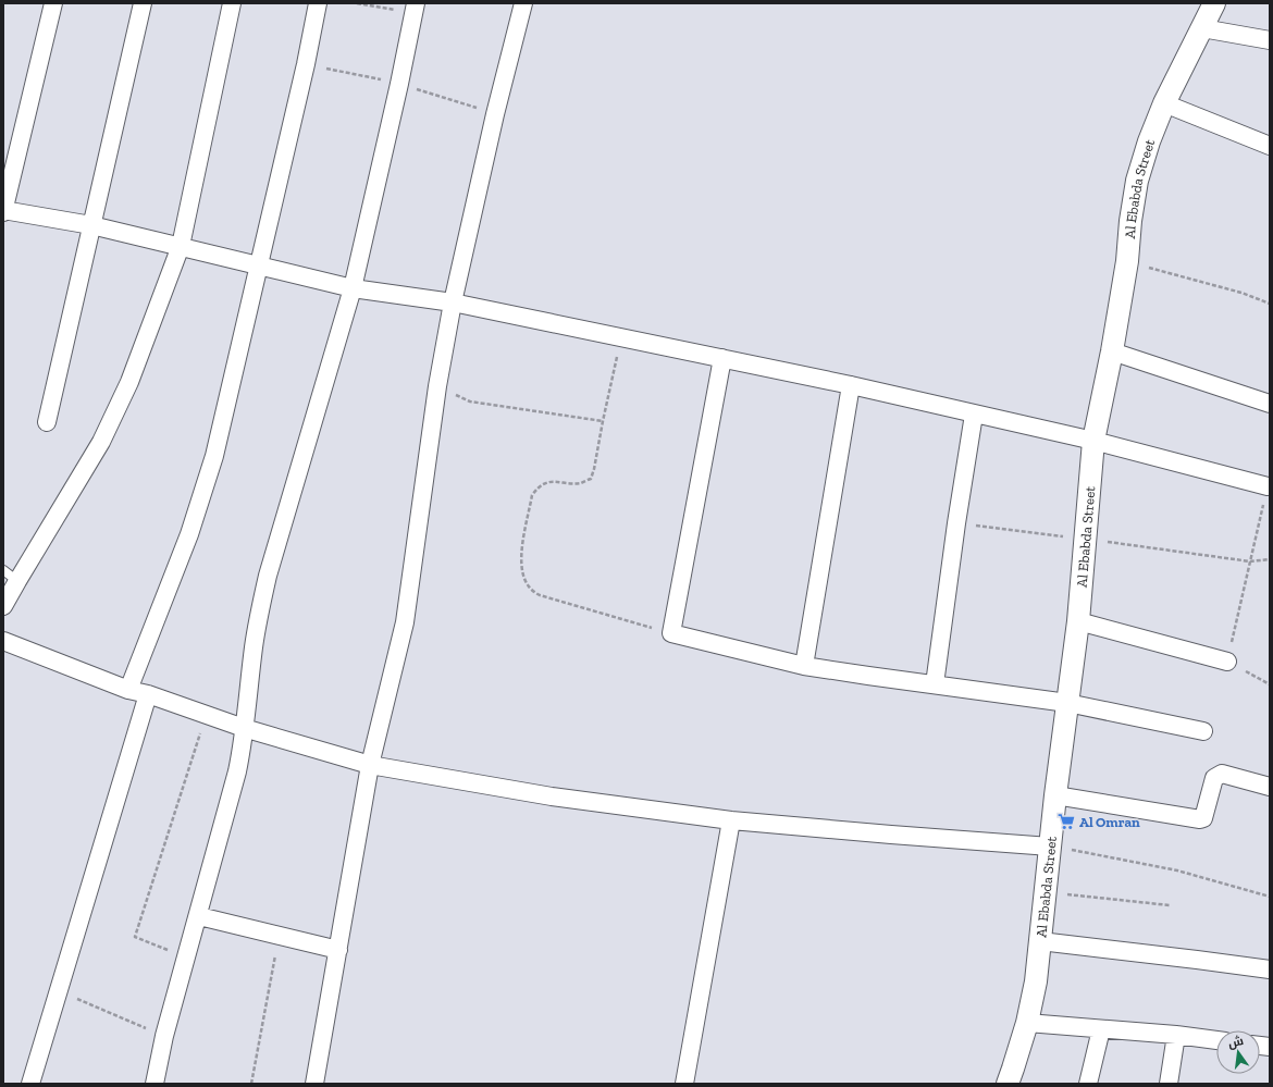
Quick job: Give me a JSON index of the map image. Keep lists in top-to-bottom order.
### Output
{
  "streets": {
    "street": ["Al Ebabda Street"]
  },
  "places": {
    "supermarket": ["Al Omran"]
  },
  "north": "top"
}
